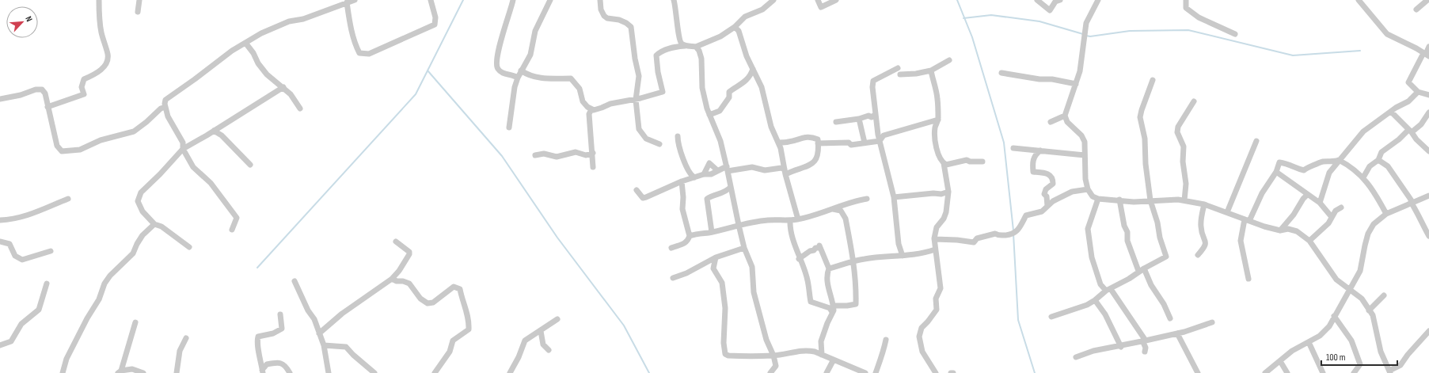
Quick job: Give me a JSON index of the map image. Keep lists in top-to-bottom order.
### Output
{
  "scale_bar": "100 m",
  "north": "top right"
}
